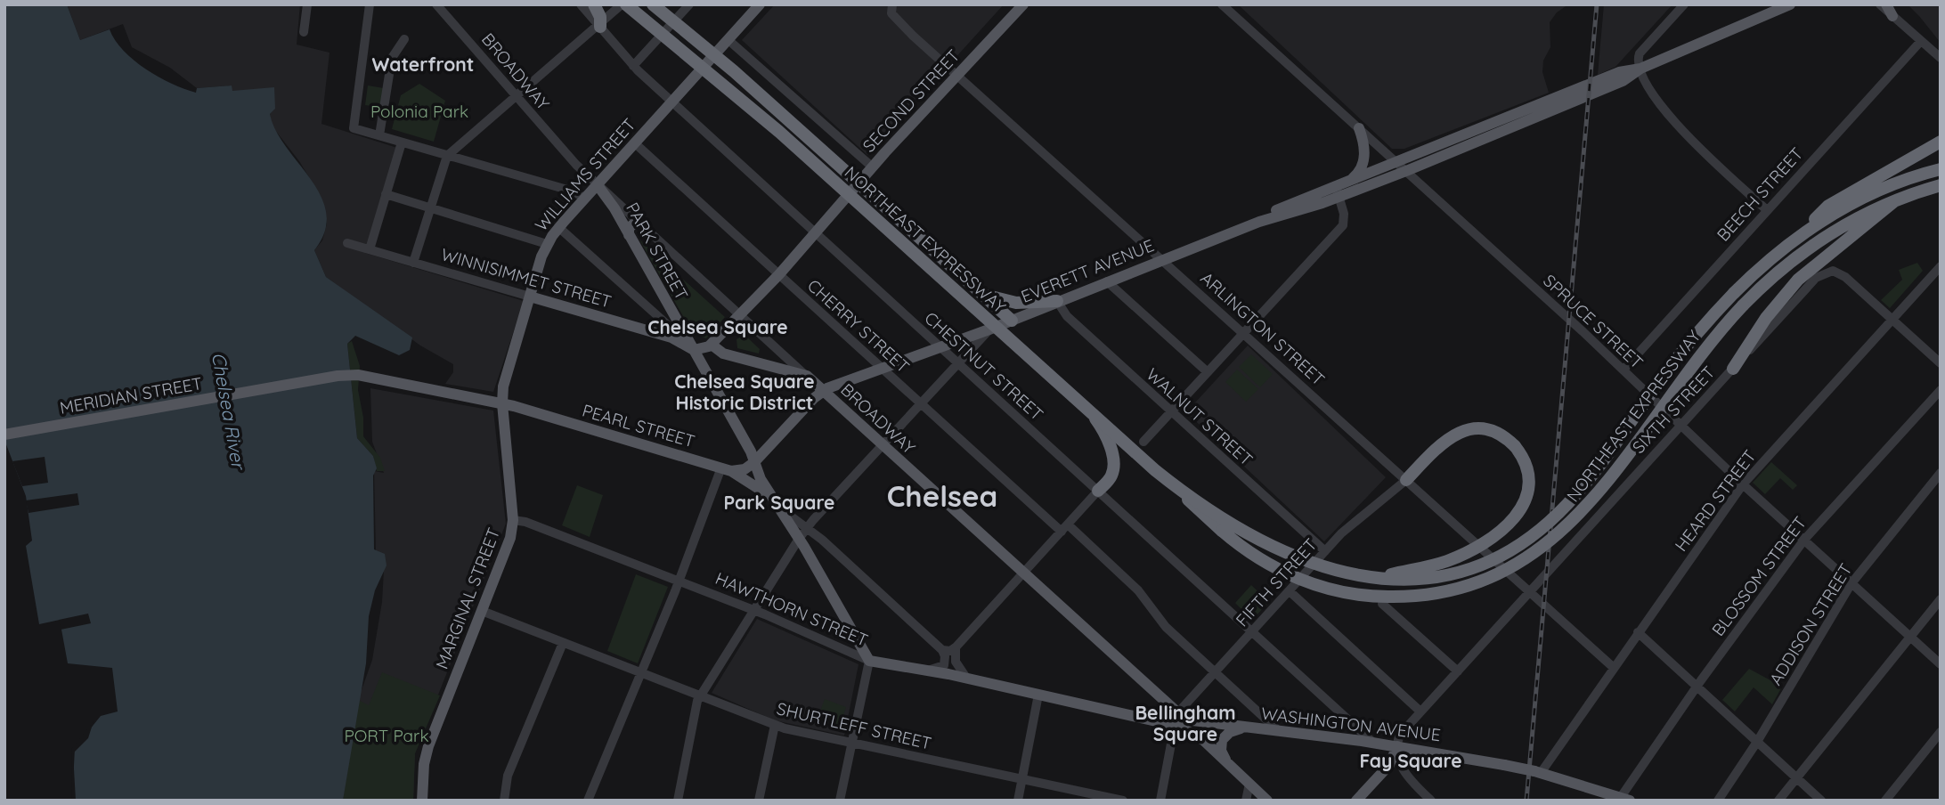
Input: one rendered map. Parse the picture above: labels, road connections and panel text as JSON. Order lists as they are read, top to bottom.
{
  "streets": {
    "highway": ["NORTHEAST EXPRESSWAY"],
    "main road": [
      "BROADWAY",
      "SECOND STREET",
      "WILLIAMS STREET",
      "PARK STREET",
      "EVERETT AVENUE",
      "WINNISIMMET STREET",
      "MERIDIAN STREET",
      "PEARL STREET",
      "MARGINAL STREET",
      "HAWTHORN STREET",
      "WASHINGTON AVENUE"
    ],
    "street": [
      "BEECH STREET",
      "SPRUCE STREET",
      "CHERRY STREET",
      "ARLINGTON STREET",
      "CHESTNUT STREET",
      "SIXTH STREET",
      "WALNUT STREET",
      "HEARD STREET",
      "BLOSSOM STREET",
      "FIFTH STREET",
      "ADDISON STREET",
      "SHURTLEFF STREET"
    ]
  },
  "crossings": [
    ["BROADWAY", "SECOND STREET"],
    ["BROADWAY", "WILLIAMS STREET"],
    ["BROADWAY", "PARK STREET"],
    ["BROADWAY", "EVERETT AVENUE"],
    ["BROADWAY", "FIFTH STREET"],
    ["BROADWAY", "HAWTHORN STREET"],
    ["BROADWAY", "WASHINGTON AVENUE"],
    ["SECOND STREET", "CHERRY STREET"],
    ["SECOND STREET", "ARLINGTON STREET"],
    ["SECOND STREET", "CHESTNUT STREET"],
    ["WILLIAMS STREET", "PARK STREET"],
    ["WILLIAMS STREET", "WINNISIMMET STREET"],
    ["WILLIAMS STREET", "CHERRY STREET"],
    ["WILLIAMS STREET", "CHESTNUT STREET"],
    ["WILLIAMS STREET", "PEARL STREET"],
    ["WILLIAMS STREET", "MARGINAL STREET"],
    ["BEECH STREET", "SPRUCE STREET"],
    ["PARK STREET", "WINNISIMMET STREET"],
    ["PARK STREET", "PEARL STREET"],
    ["PARK STREET", "HAWTHORN STREET"],
    ["EVERETT AVENUE", "SPRUCE STREET"],
    ["EVERETT AVENUE", "CHERRY STREET"],
    ["EVERETT AVENUE", "ARLINGTON STREET"],
    ["EVERETT AVENUE", "CHESTNUT STREET"],
    ["EVERETT AVENUE", "WALNUT STREET"],
    ["SPRUCE STREET", "SIXTH STREET"],
    ["SPRUCE STREET", "HEARD STREET"],
    ["SPRUCE STREET", "BLOSSOM STREET"],
    ["SPRUCE STREET", "ADDISON STREET"],
    ["CHERRY STREET", "FIFTH STREET"],
    ["ARLINGTON STREET", "SIXTH STREET"],
    ["ARLINGTON STREET", "HEARD STREET"],
    ["ARLINGTON STREET", "FIFTH STREET"],
    ["CHESTNUT STREET", "FIFTH STREET"],
    ["CHESTNUT STREET", "WASHINGTON AVENUE"],
    ["MERIDIAN STREET", "PEARL STREET"],
    ["SIXTH STREET", "HEARD STREET"],
    ["SIXTH STREET", "WASHINGTON AVENUE"],
    ["WALNUT STREET", "FIFTH STREET"],
    ["PEARL STREET", "MARGINAL STREET"],
    ["HEARD STREET", "WASHINGTON AVENUE"],
    ["BLOSSOM STREET", "WASHINGTON AVENUE"],
    ["FIFTH STREET", "HAWTHORN STREET"],
    ["FIFTH STREET", "WASHINGTON AVENUE"],
    ["MARGINAL STREET", "HAWTHORN STREET"],
    ["MARGINAL STREET", "SHURTLEFF STREET"],
    ["HAWTHORN STREET", "WASHINGTON AVENUE"]
  ],
  "districts": [
    "Waterfront",
    "Chelsea Square",
    "Chelsea Square Historic District",
    "Chelsea",
    "Park Square",
    "Bellingham Square",
    "Fay Square"
  ],
  "water": ["Chelsea River"],
  "parks": ["Polonia Park", "PORT Park"]
}
